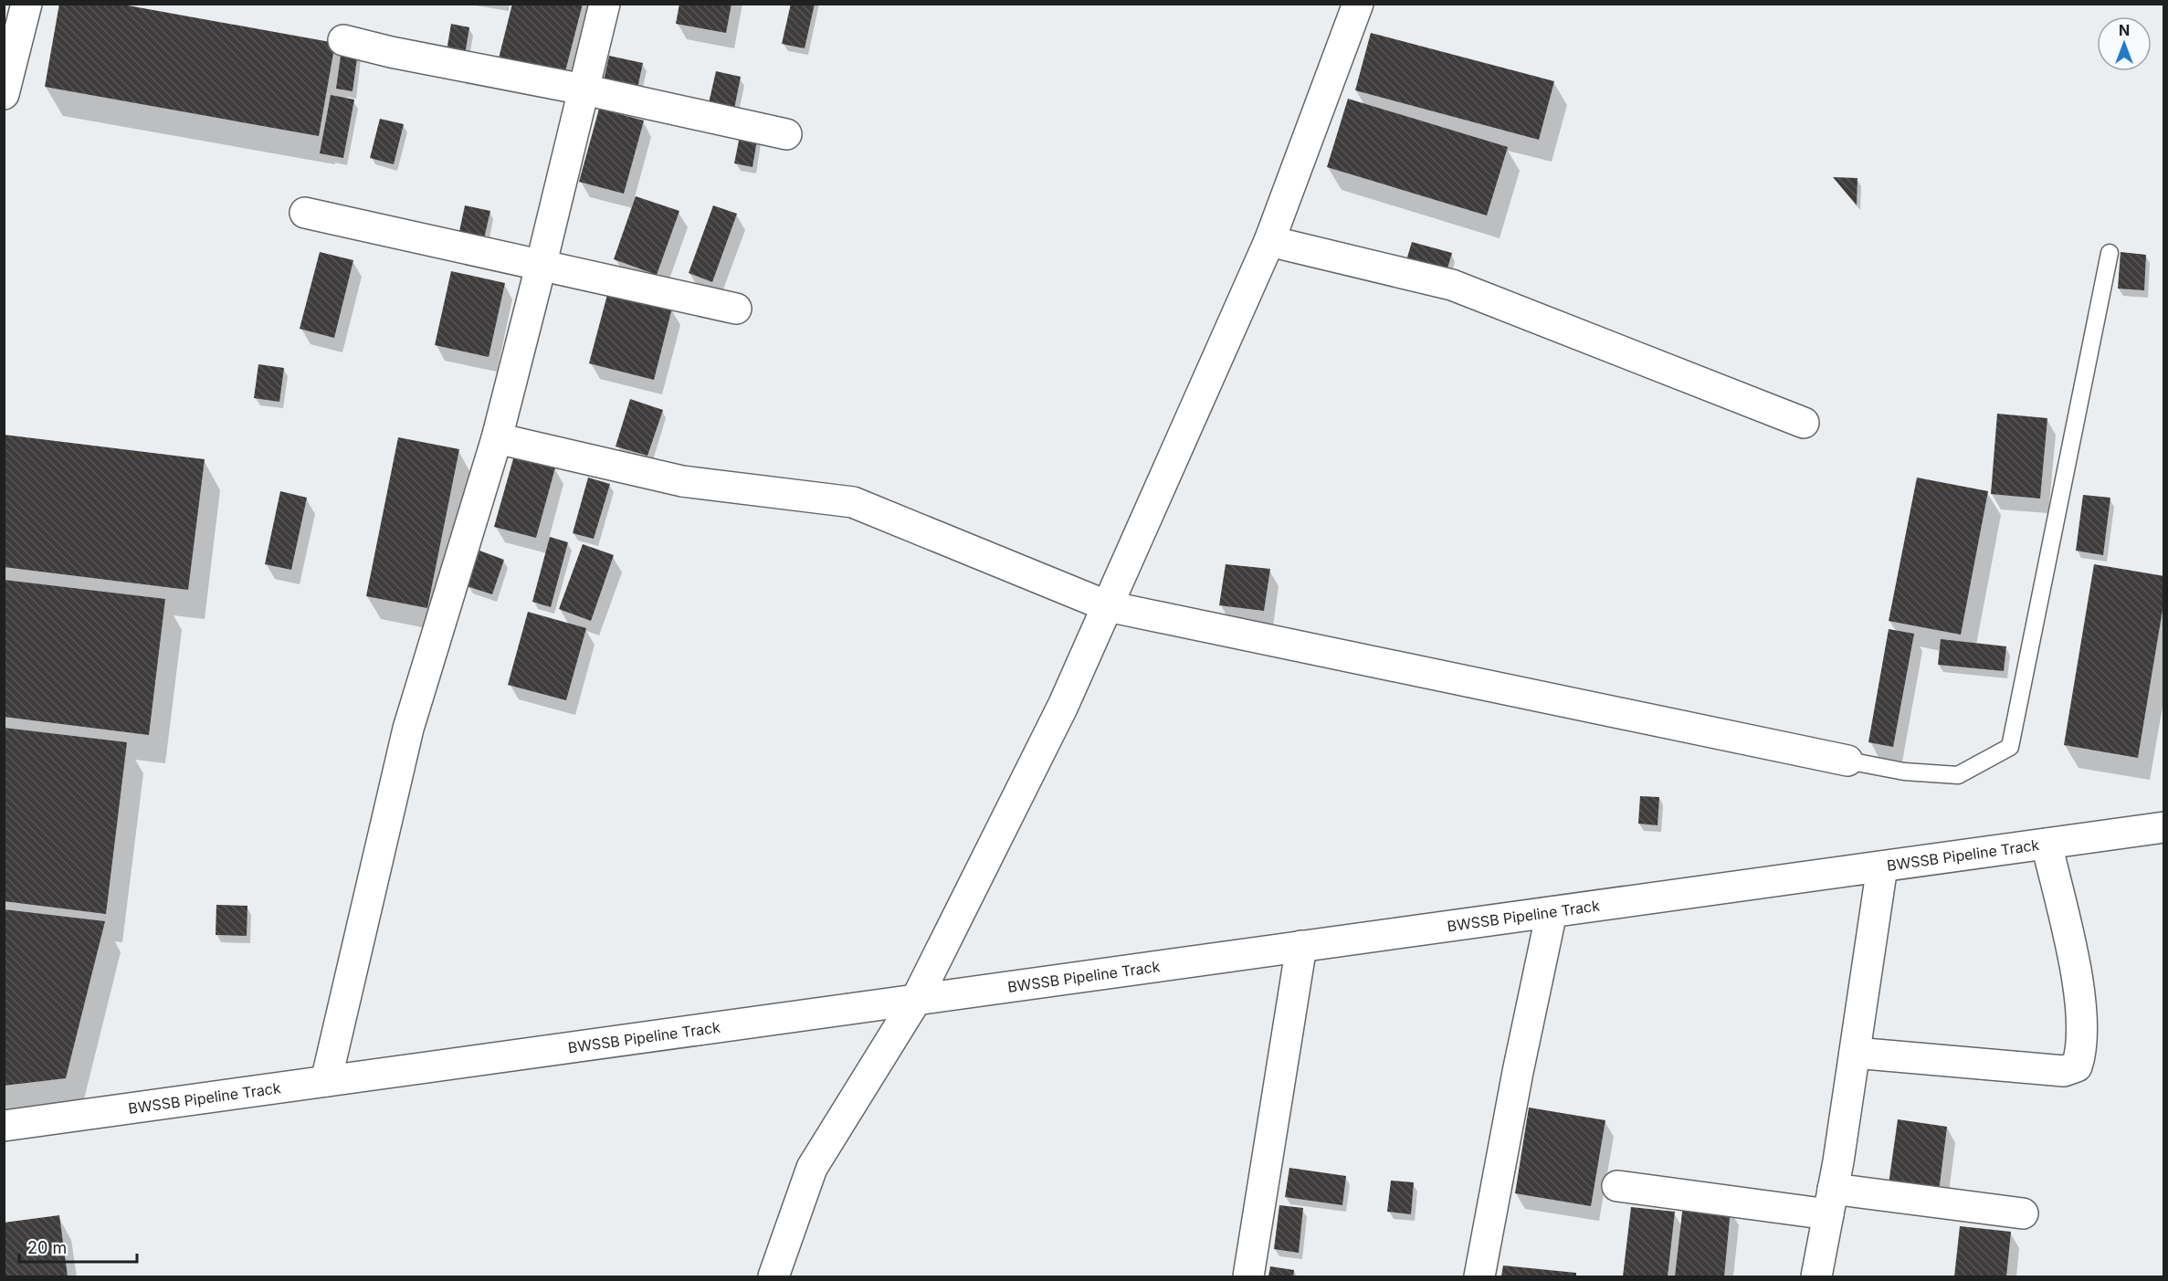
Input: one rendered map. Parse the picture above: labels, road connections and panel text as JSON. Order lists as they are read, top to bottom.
{
  "streets": {
    "street": ["BWSSB Pipeline Track"]
  },
  "scale_bar": "20 m",
  "north": "top"
}
